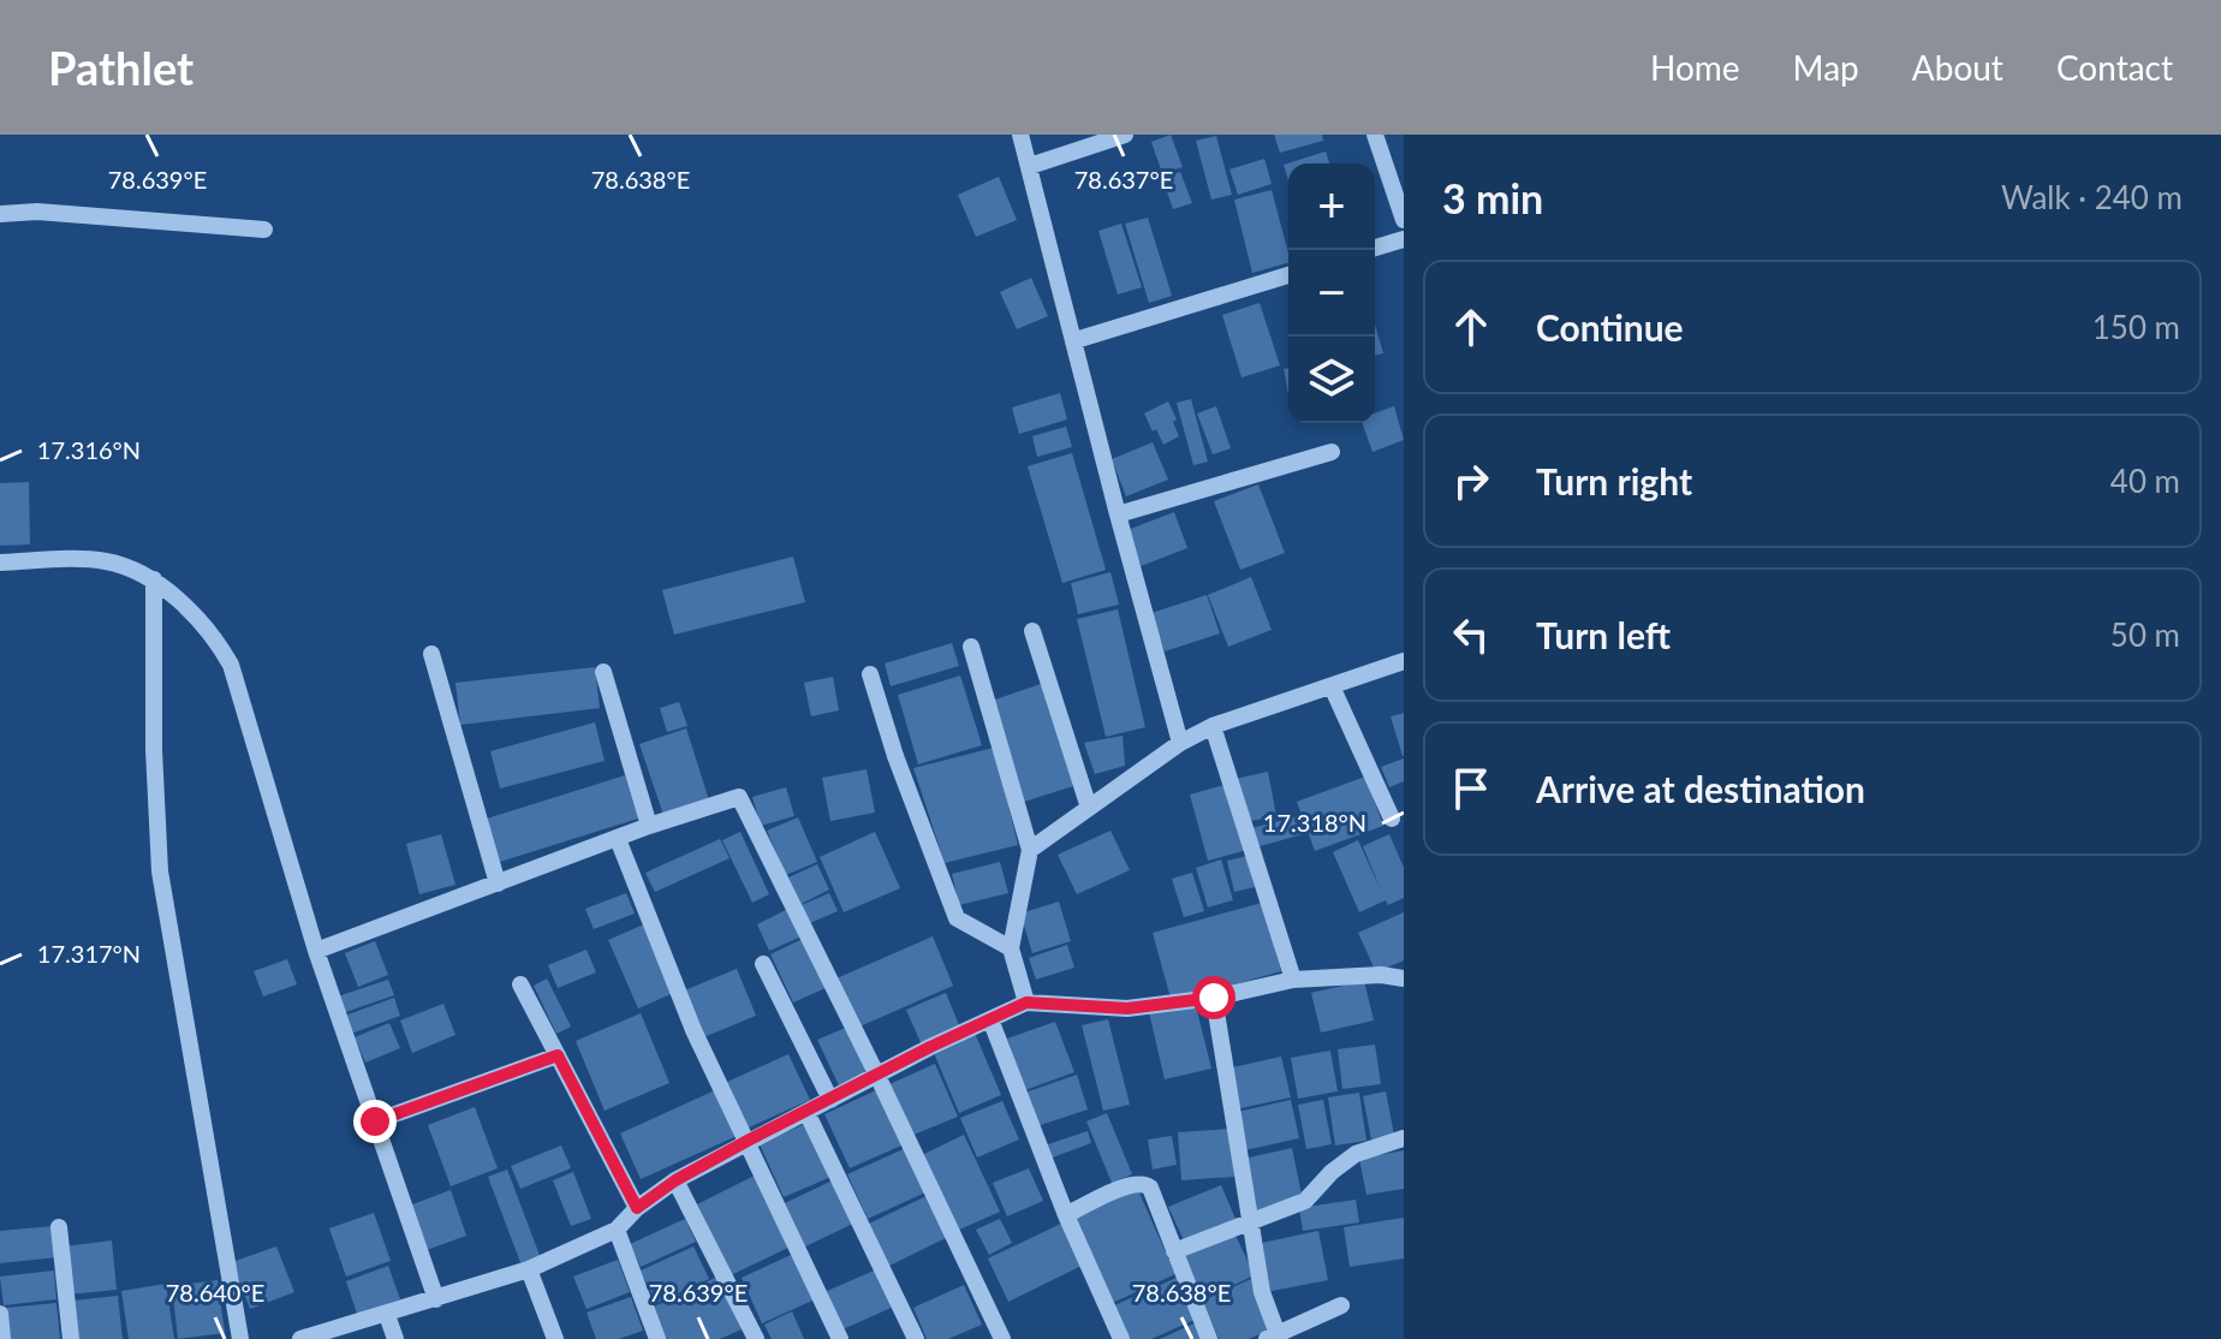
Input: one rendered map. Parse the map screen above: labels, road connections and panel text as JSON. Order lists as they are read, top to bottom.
{
  "page": {
    "header": "Pathlet",
    "nav": [
      "Home",
      "Map",
      "About",
      "Contact"
    ],
    "heading": ["3 min", "Walk · 240 m"],
    "map_buttons": ["+", "−"],
    "list": [
      ["Continue", "150 m"],
      ["Turn right", "40 m"],
      ["Turn left", "50 m"],
      "Arrive at destination"
    ]
  },
  "coordinates": [
    "78.639°E",
    "78.638°E",
    "78.637°E",
    "17.316°N",
    "17.318°N",
    "17.317°N",
    "78.640°E"
  ]
}
